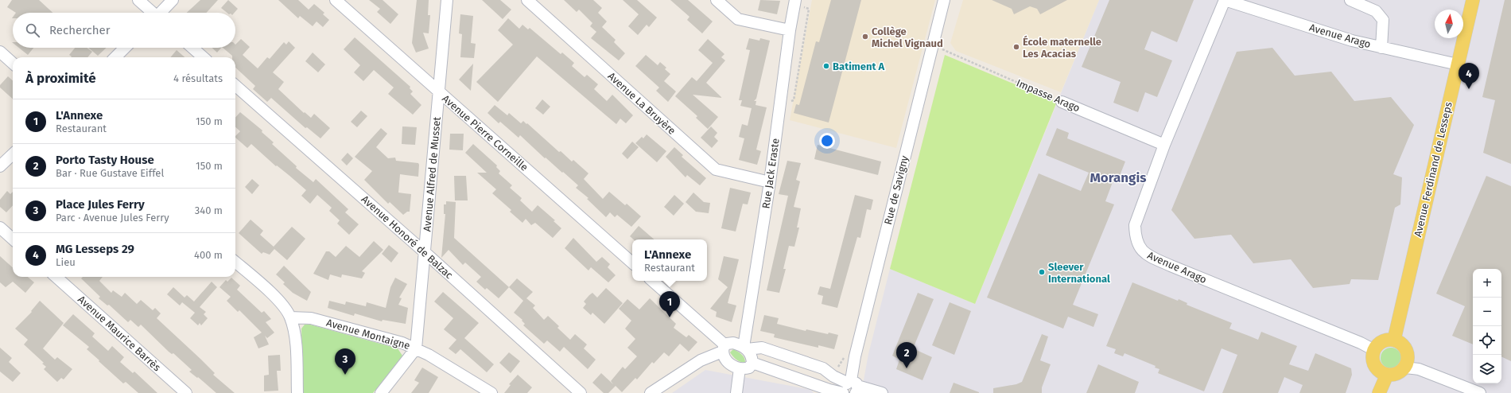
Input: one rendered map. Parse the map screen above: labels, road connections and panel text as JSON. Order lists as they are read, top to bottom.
{
  "streets": {
    "main road": ["Avenue Ferdinand de Lesseps"],
    "street": [
      "Avenue Arago",
      "Impasse Arago",
      "Avenue La Bruyère",
      "Avenue Pierre Corneille",
      "Rue Jack Eraste",
      "Avenue Alfred de Musset",
      "Rue de Savigny",
      "Avenue Honoré de Balzac",
      "Avenue Maurice Barrès",
      "Avenue Montaigne"
    ]
  },
  "crossings": [
    ["Avenue Arago", "Impasse Arago"],
    ["Avenue Arago", "Avenue Ferdinand de Lesseps"],
    ["Impasse Arago", "Rue de Savigny"],
    ["Avenue La Bruyère", "Rue Jack Eraste"],
    ["Avenue Pierre Corneille", "Avenue Alfred de Musset"],
    ["Avenue Alfred de Musset", "Avenue Honoré de Balzac"],
    ["Avenue Alfred de Musset", "Avenue Montaigne"]
  ],
  "districts": ["Morangis"],
  "places": [
    "Collège Michel Vignaud",
    "École maternelle Les Acacias",
    "Batiment A",
    "Sleever International"
  ],
  "north": "top",
  "page": {
    "search": "Rechercher",
    "heading": ["À proximité", "4 résultats"],
    "pins": [
      "4",
      "1",
      "2",
      "3"
    ],
    "list": [
      {
        "mark": "1",
        "name": "L'Annexe",
        "note": "Restaurant",
        "value": "150 m"
      },
      {
        "mark": "2",
        "name": "Porto Tasty House",
        "note": "Bar · Rue Gustave Eiffel",
        "value": "150 m"
      },
      {
        "mark": "3",
        "name": "Place Jules Ferry",
        "note": "Parc · Avenue Jules Ferry",
        "value": "340 m"
      },
      {
        "mark": "4",
        "name": "MG Lesseps 29",
        "note": "Lieu",
        "value": "400 m"
      }
    ],
    "popup": ["L'Annexe", "Restaurant"],
    "map_buttons": ["+", "−"]
  }
}
